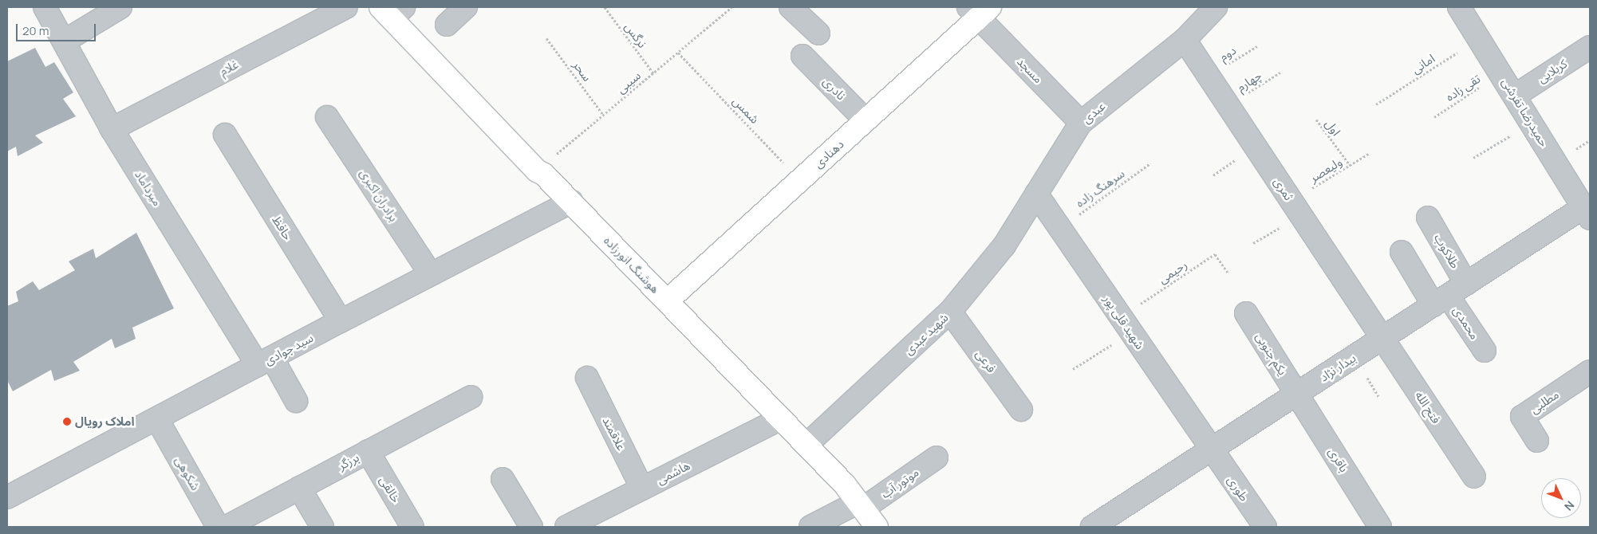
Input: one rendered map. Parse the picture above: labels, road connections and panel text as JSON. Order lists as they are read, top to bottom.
{
  "streets": {
    "main road": ["دهنادی", "هوشنگ انورزاده"],
    "street": [
      "غلام",
      "مسجد",
      "کربلایی",
      "نادری",
      "عبدی",
      "حمیدرضا تفرشی",
      "میرداماد",
      "ثمری",
      "برادران اکبری",
      "حافظ",
      "طلاکوب",
      "شهید قلی پور",
      "محمدی",
      "شهید عبدی",
      "سید جوادی",
      "یکم جنوبی",
      "فرعی",
      "بیدار نژاد",
      "مطلبی",
      "فتح الله",
      "علاقمند",
      "باقری",
      "برزگر",
      "هاشمی",
      "شکوهی",
      "موتور آب",
      "طوری",
      "خالقی"
    ],
    "path": [
      "نرگس",
      "دوم",
      "امانی",
      "سحر",
      "چهارم",
      "سیبی",
      "تقی زاده",
      "شمس",
      "اول",
      "ولیعصر",
      "سرهنگ زاده",
      "رحیمی"
    ]
  },
  "crossings": [
    ["نرگس", "سیبی"],
    ["دوم", "ثمری"],
    ["امانی", "حمیدرضا تفرشی"],
    ["غلام", "میرداماد"],
    ["مسجد", "عبدی"],
    ["مسجد", "دهنادی"],
    ["سحر", "سیبی"],
    ["کربلایی", "حمیدرضا تفرشی"],
    ["چهارم", "ثمری"],
    ["سیبی", "شمس"],
    ["سیبی", "هوشنگ انورزاده"],
    ["تقی زاده", "حمیدرضا تفرشی"],
    ["نادری", "دهنادی"],
    ["شمس", "دهنادی"],
    ["عبدی", "ثمری"],
    ["عبدی", "شهید قلی پور"],
    ["عبدی", "شهید عبدی"],
    ["حمیدرضا تفرشی", "بیدار نژاد"],
    ["اول", "ولیعصر"],
    ["دهنادی", "هوشنگ انورزاده"],
    ["ولیعصر", "ثمری"],
    ["میرداماد", "سید جوادی"],
    ["سرهنگ زاده", "شهید قلی پور"],
    ["ثمری", "بیدار نژاد"],
    ["ثمری", "فتح الله"],
    ["برادران اکبری", "سید جوادی"],
    ["حافظ", "سید جوادی"],
    ["طلاکوب", "بیدار نژاد"],
    ["هوشنگ انورزاده", "شهید عبدی"],
    ["هوشنگ انورزاده", "سید جوادی"],
    ["هوشنگ انورزاده", "هاشمی"],
    ["هوشنگ انورزاده", "موتور آب"],
    ["رحیمی", "شهید قلی پور"],
    ["شهید قلی پور", "شهید عبدی"],
    ["شهید قلی پور", "بیدار نژاد"],
    ["شهید قلی پور", "طوری"],
    ["محمدی", "بیدار نژاد"],
    ["شهید عبدی", "فرعی"],
    ["سید جوادی", "شکوهی"],
    ["یکم جنوبی", "بیدار نژاد"],
    ["یکم جنوبی", "باقری"],
    ["بیدار نژاد", "فتح الله"],
    ["بیدار نژاد", "باقری"],
    ["بیدار نژاد", "طوری"],
    ["علاقمند", "هاشمی"],
    ["برزگر", "خالقی"]
  ],
  "places": ["املاک رویال"],
  "scale_bar": "20 m",
  "north": "bottom right"
}
